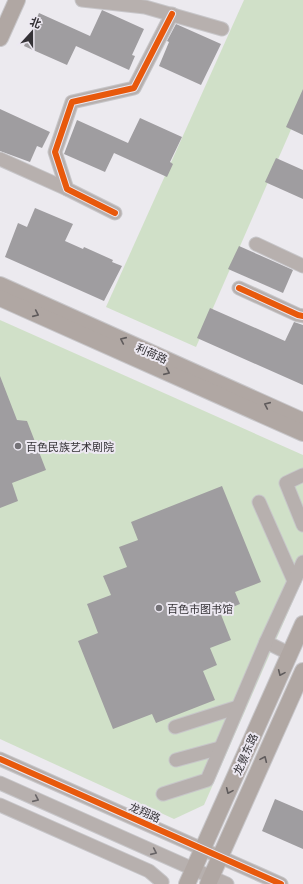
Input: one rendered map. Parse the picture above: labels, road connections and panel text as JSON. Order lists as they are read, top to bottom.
{
  "streets": {
    "main road": ["利荷路", "龙景东路"],
    "street": ["龙翔路"]
  },
  "crossings": [
    ["龙景东路", "龙翔路"]
  ],
  "places": ["百色民族艺术剧院", "百色市图书馆"],
  "north": "top"
}
